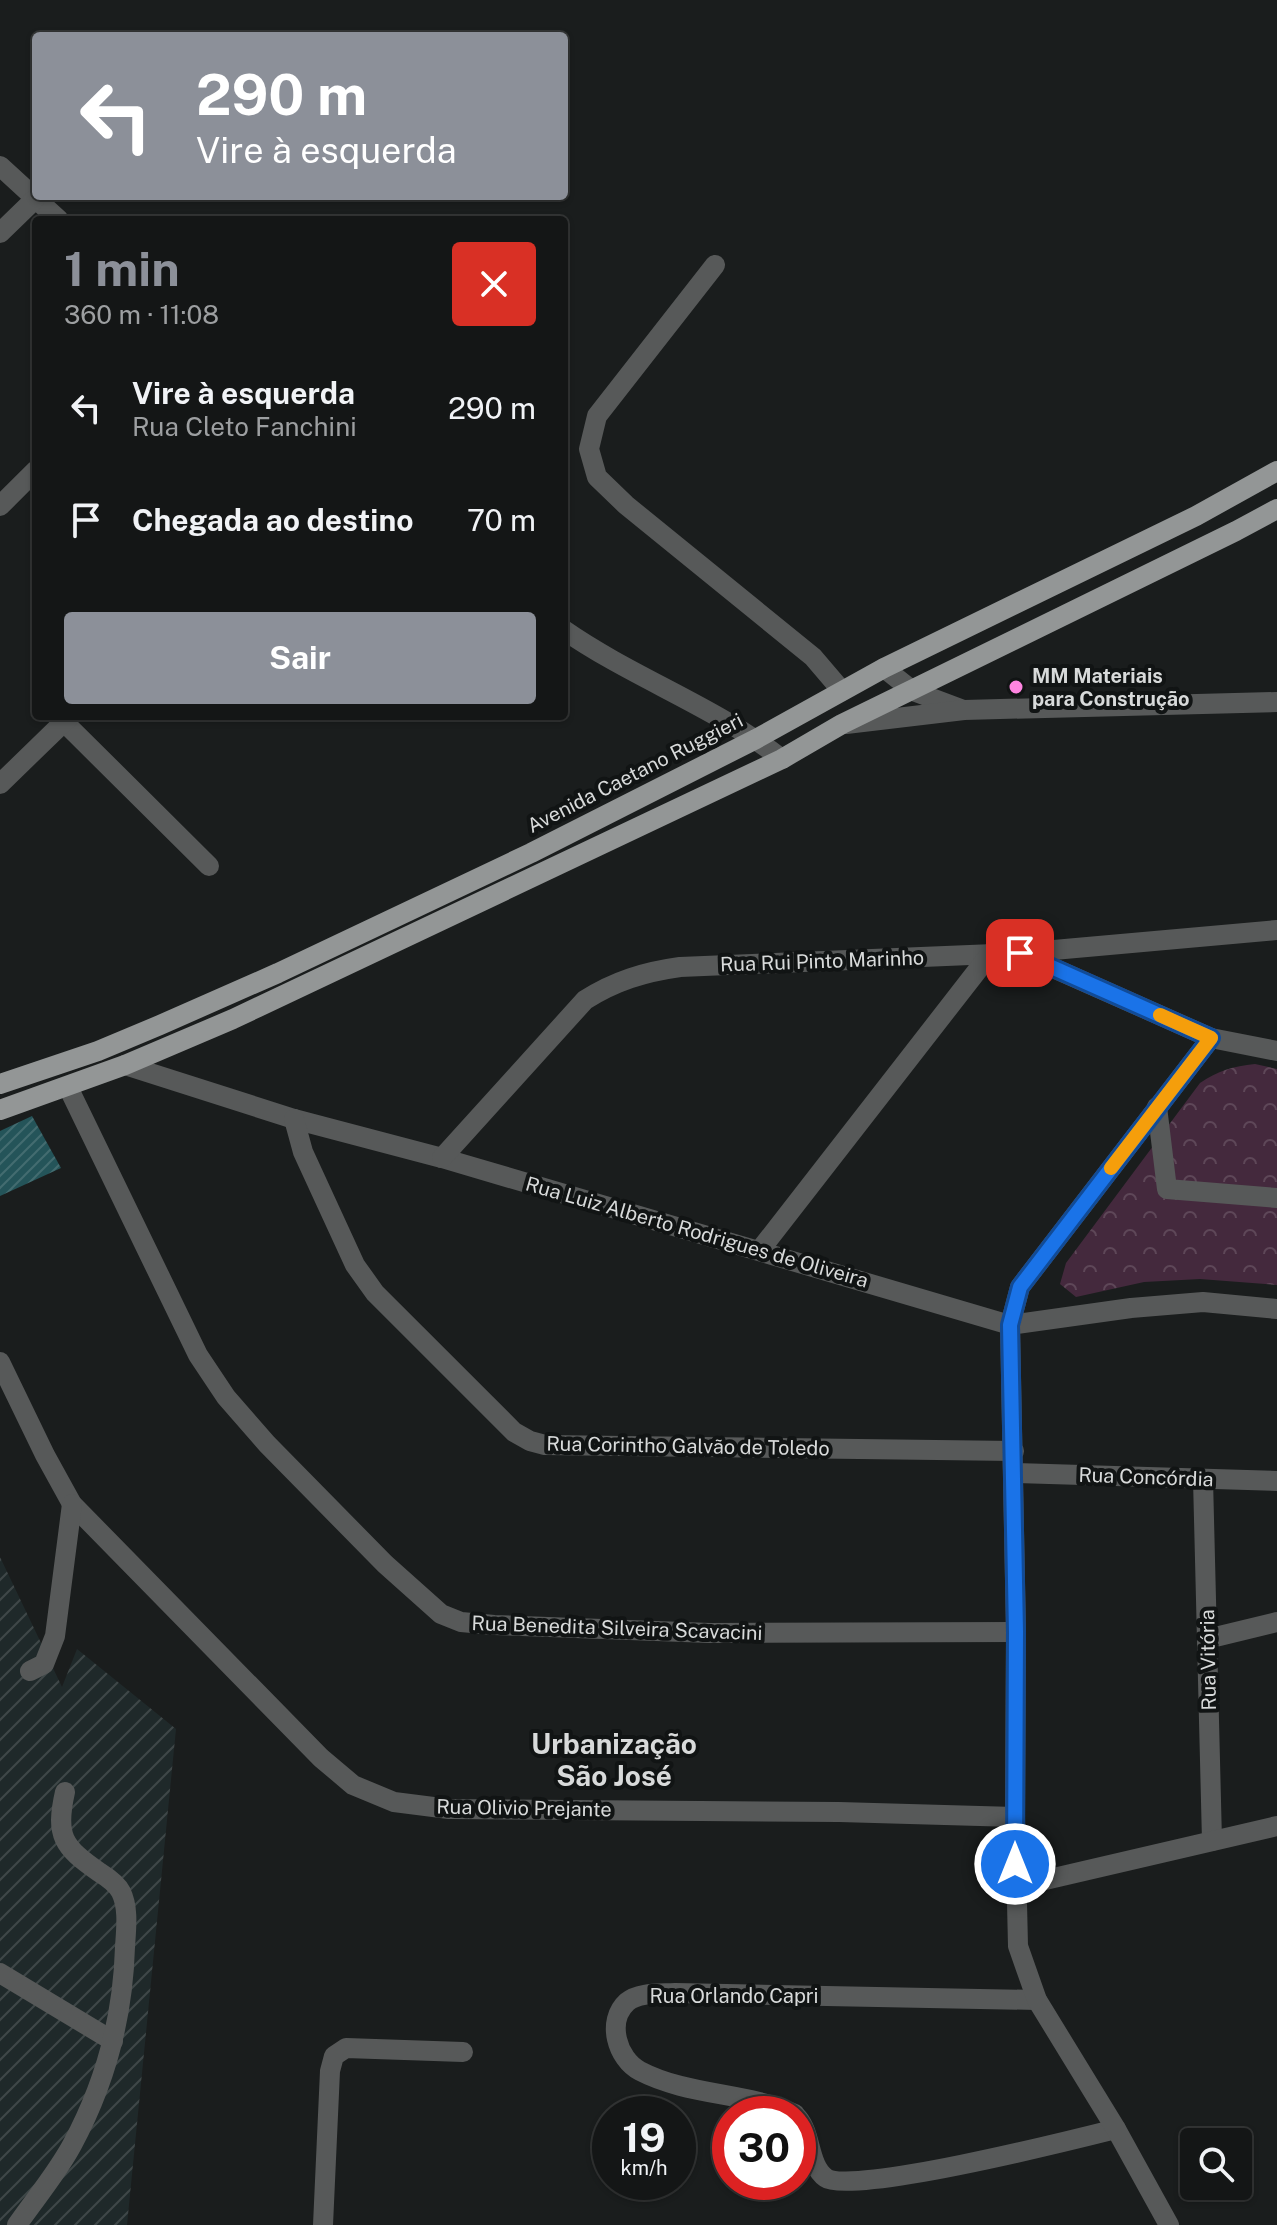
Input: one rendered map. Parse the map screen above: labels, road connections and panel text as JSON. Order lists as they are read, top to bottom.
{
  "streets": {
    "main road": ["Avenida Caetano Ruggieri"],
    "street": [
      "Rua Rui Pinto Marinho",
      "Rua Luiz Alberto Rodrigues de Oliveira",
      "Rua Corintho Galvão de Toledo",
      "Rua Concórdia",
      "Rua Benedita Silveira Scavacini",
      "Rua Vitória",
      "Rua Olivio Prejante",
      "Rua Orlando Capri"
    ]
  },
  "crossings": [
    ["Rua Rui Pinto Marinho", "Rua Luiz Alberto Rodrigues de Oliveira"],
    ["Rua Luiz Alberto Rodrigues de Oliveira", "Rua Corintho Galvão de Toledo"],
    ["Rua Concórdia", "Rua Vitória"]
  ],
  "districts": ["Urbanização São José"],
  "places": ["MM Materiais para Construção"],
  "page": {
    "turn": ["290 m", "Vire à esquerda"],
    "heading": ["1 min", "360 m · 11:08"],
    "list": [
      {
        "name": "Vire à esquerda",
        "note": "Rua Cleto Fanchini",
        "value": "290 m"
      },
      {
        "name": "Chegada ao destino",
        "value": "70 m"
      }
    ],
    "buttons": "Sair",
    "speed": "19 km/h",
    "limit": "30"
  }
}
